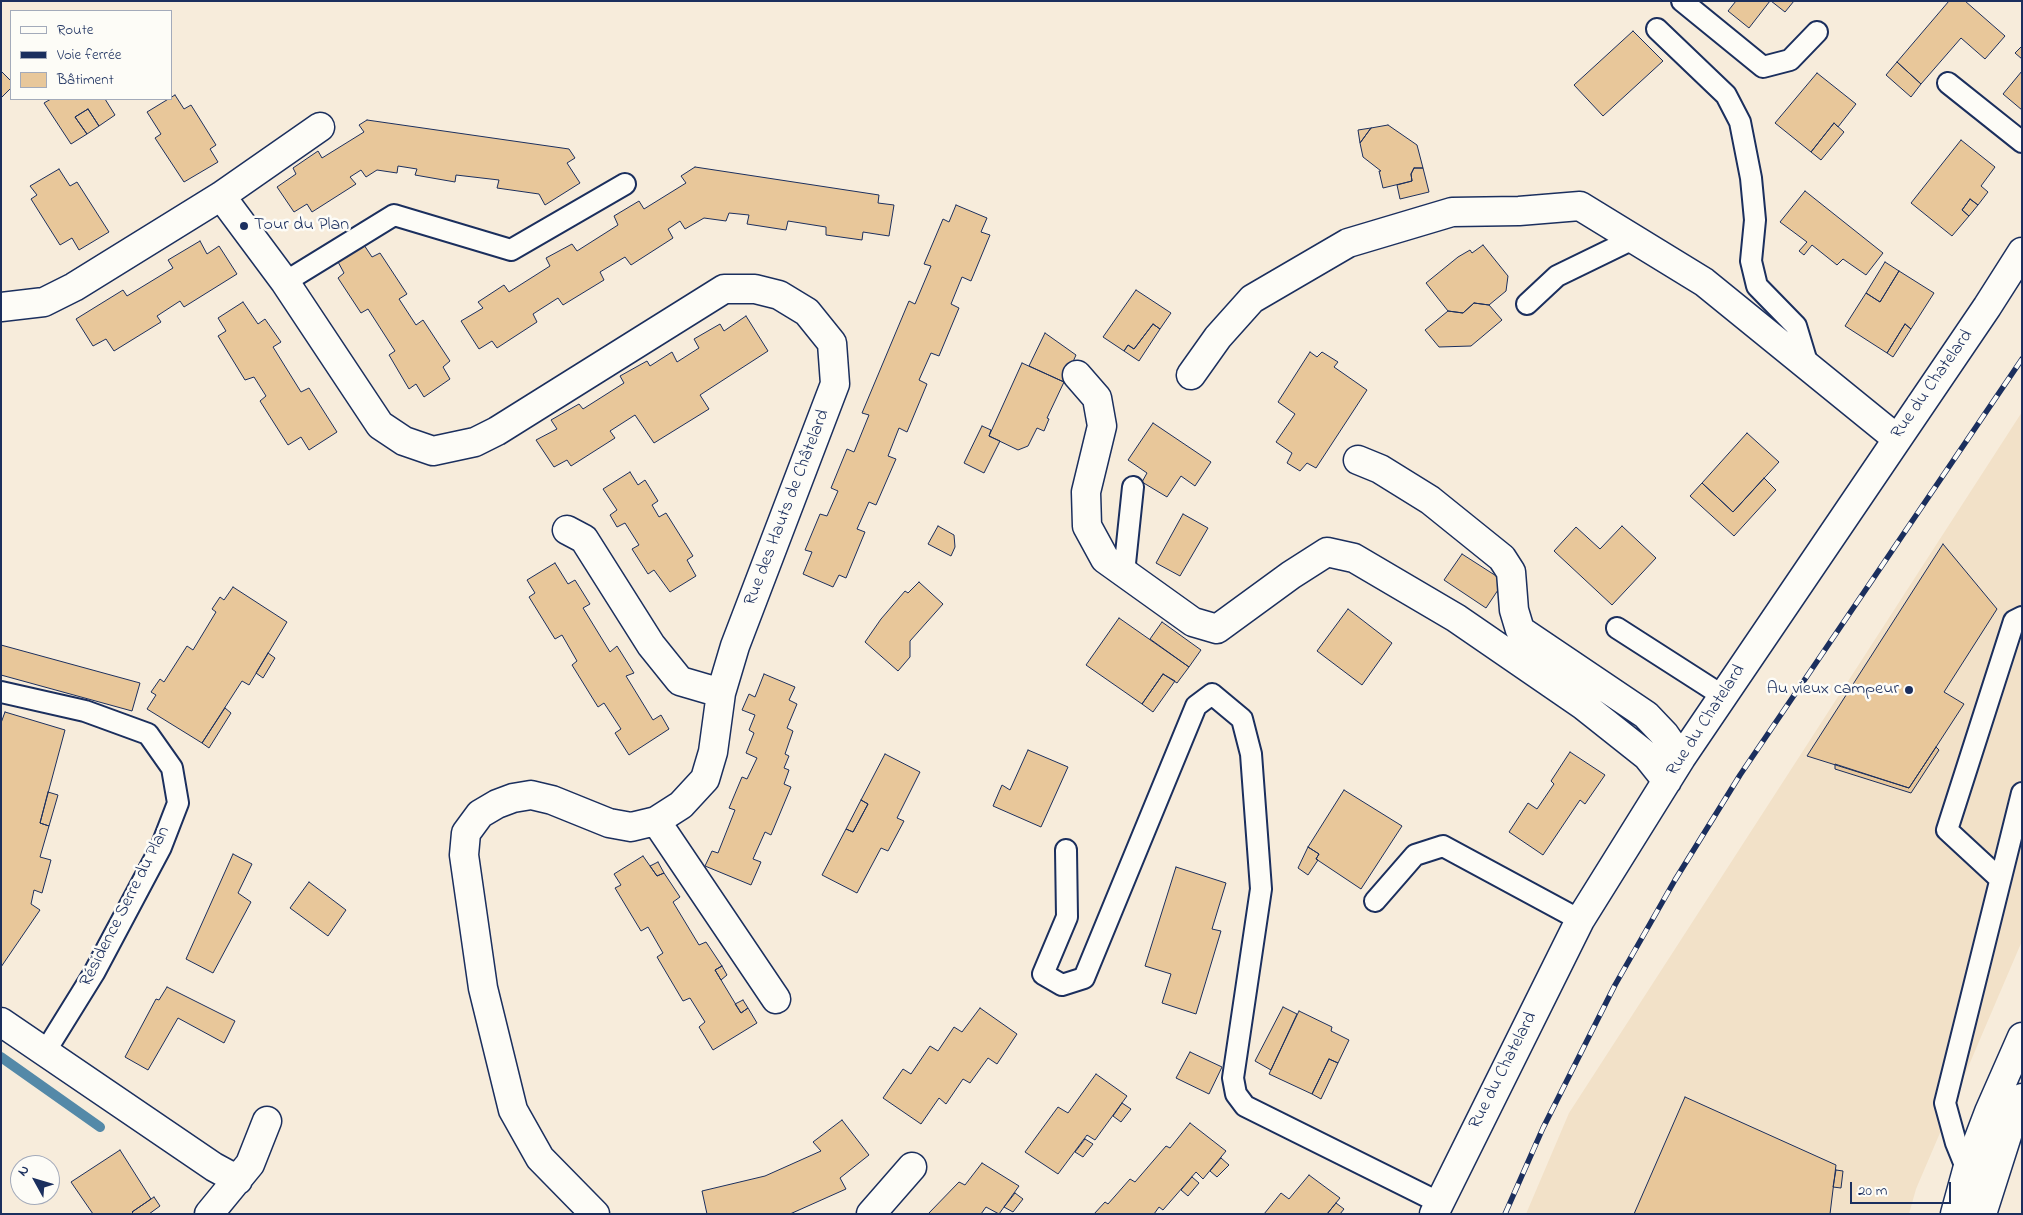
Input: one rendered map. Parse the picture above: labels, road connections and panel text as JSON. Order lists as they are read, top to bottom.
{
  "streets": {
    "street": ["Rue du Chatelard", "Rue des Hauts de Châtelard"],
    "lane": ["Résidence Serre du Plan"]
  },
  "places": ["Tour du Plan", "Au vieux campeur"],
  "legend": ["Route", "Voie ferrée", "Bâtiment"],
  "scale_bar": "20 m",
  "north": "top left"
}
